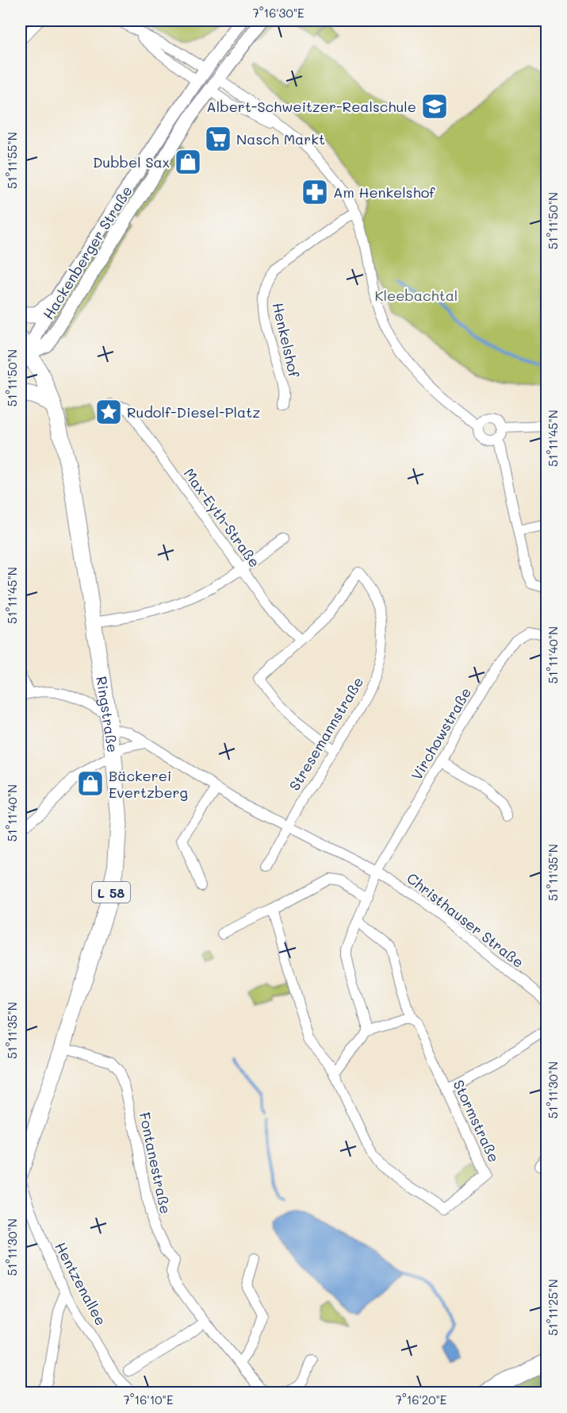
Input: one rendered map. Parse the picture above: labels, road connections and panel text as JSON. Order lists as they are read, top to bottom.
{
  "streets": {
    "main road": ["Ringstraße", "L 58"],
    "street": [
      "Hackenberger Straße",
      "Henkelshof",
      "Max-Eyth-Straße",
      "Stresemannstraße",
      "Virchowstraße",
      "Christhauser Straße",
      "Stormstraße",
      "Fontanestraße",
      "Hentzenallee"
    ]
  },
  "crossings": [
    ["Hackenberger Straße", "Ringstraße"],
    ["Max-Eyth-Straße", "Stresemannstraße"],
    ["Ringstraße", "Christhauser Straße"],
    ["Ringstraße", "Fontanestraße"],
    ["Stresemannstraße", "Christhauser Straße"],
    ["Virchowstraße", "Christhauser Straße"]
  ],
  "parks": ["Kleebachtal"],
  "places": {
    "school or university": ["Albert-Schweitzer-Realschule"],
    "supermarket": ["Nasch Markt"],
    "shop": ["Dubbel Sax", "Bäckerei Evertzberg"],
    "pharmacy": ["Am Henkelshof"],
    "place": ["Rudolf-Diesel-Platz"]
  },
  "coordinates": [
    "7°16'30\"E",
    "51°11'55\"N",
    "51°11'50\"N",
    "51°11'45\"N",
    "51°11'40\"N",
    "51°11'35\"N",
    "51°11'30\"N",
    "51°11'25\"N",
    "7°16'10\"E",
    "7°16'20\"E"
  ]
}
